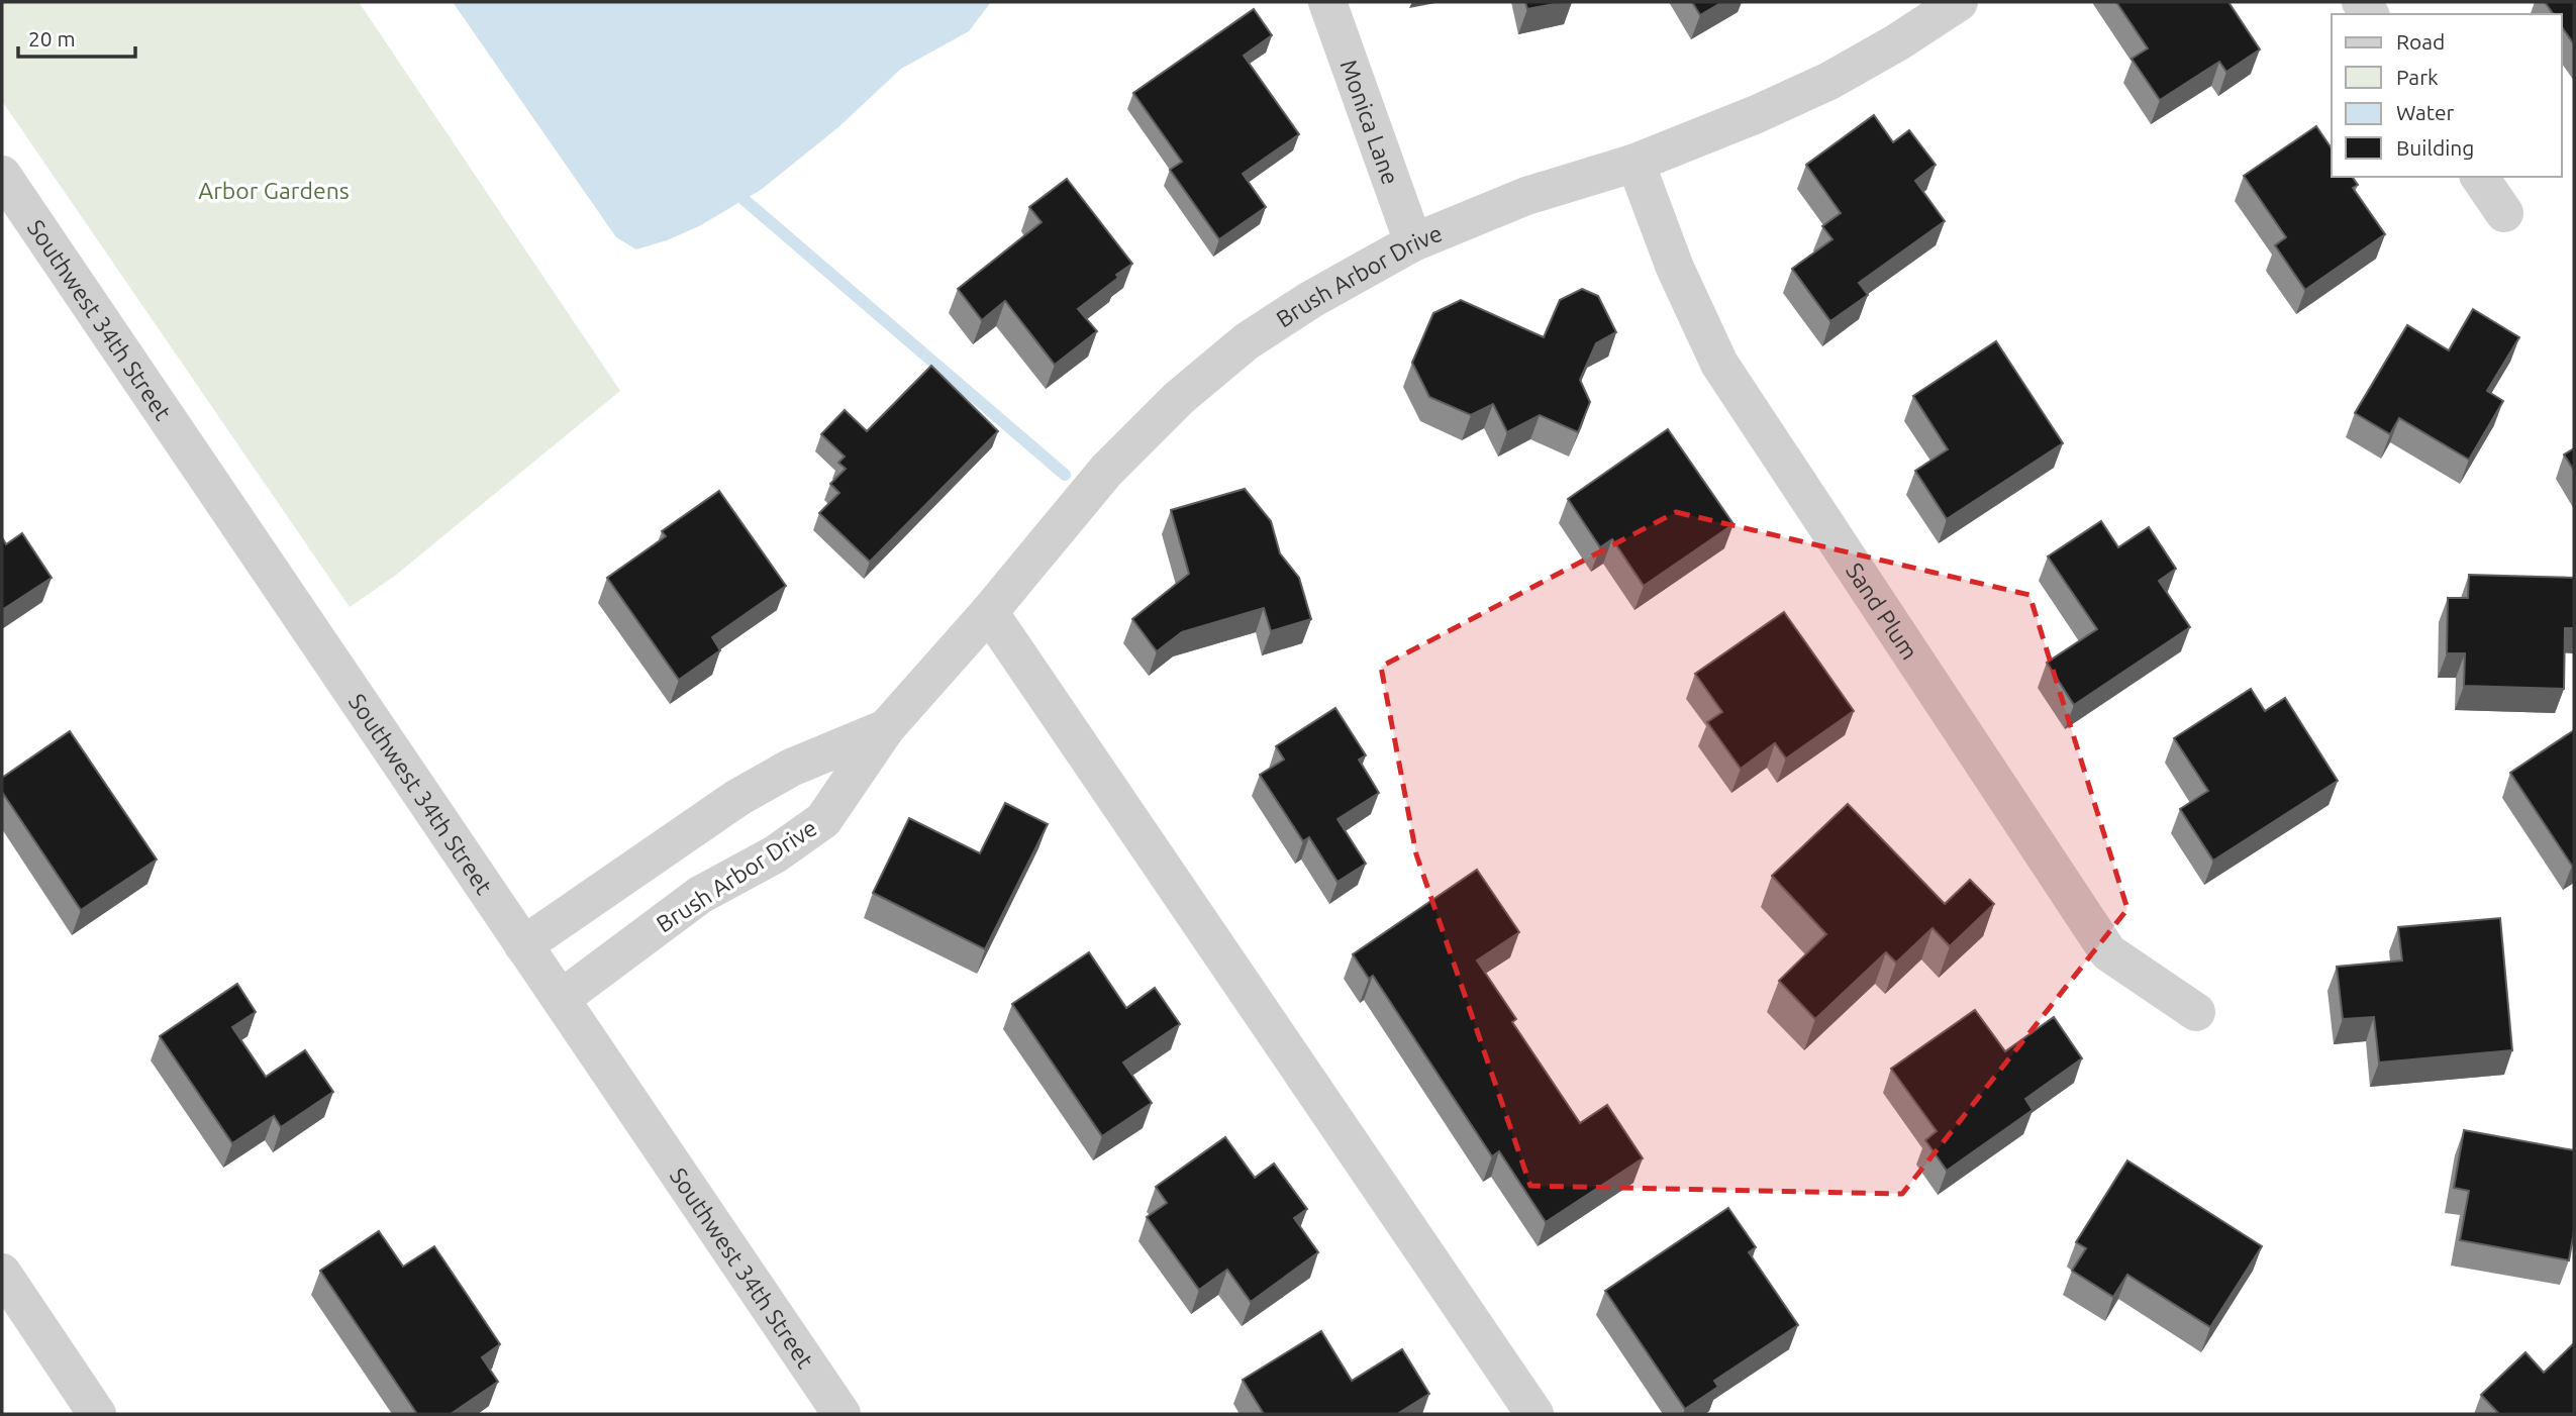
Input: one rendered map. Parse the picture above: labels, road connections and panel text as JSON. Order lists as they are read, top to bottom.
{
  "streets": {
    "street": [
      "Monica Lane",
      "Brush Arbor Drive",
      "Southwest 34th Street",
      "Sand Plum"
    ]
  },
  "crossings": [
    ["Monica Lane", "Brush Arbor Drive"],
    ["Brush Arbor Drive", "Southwest 34th Street"],
    ["Brush Arbor Drive", "Sand Plum"]
  ],
  "parks": ["Arbor Gardens"],
  "legend": [
    "Road",
    "Park",
    "Water",
    "Building"
  ],
  "scale_bar": "20 m"
}
